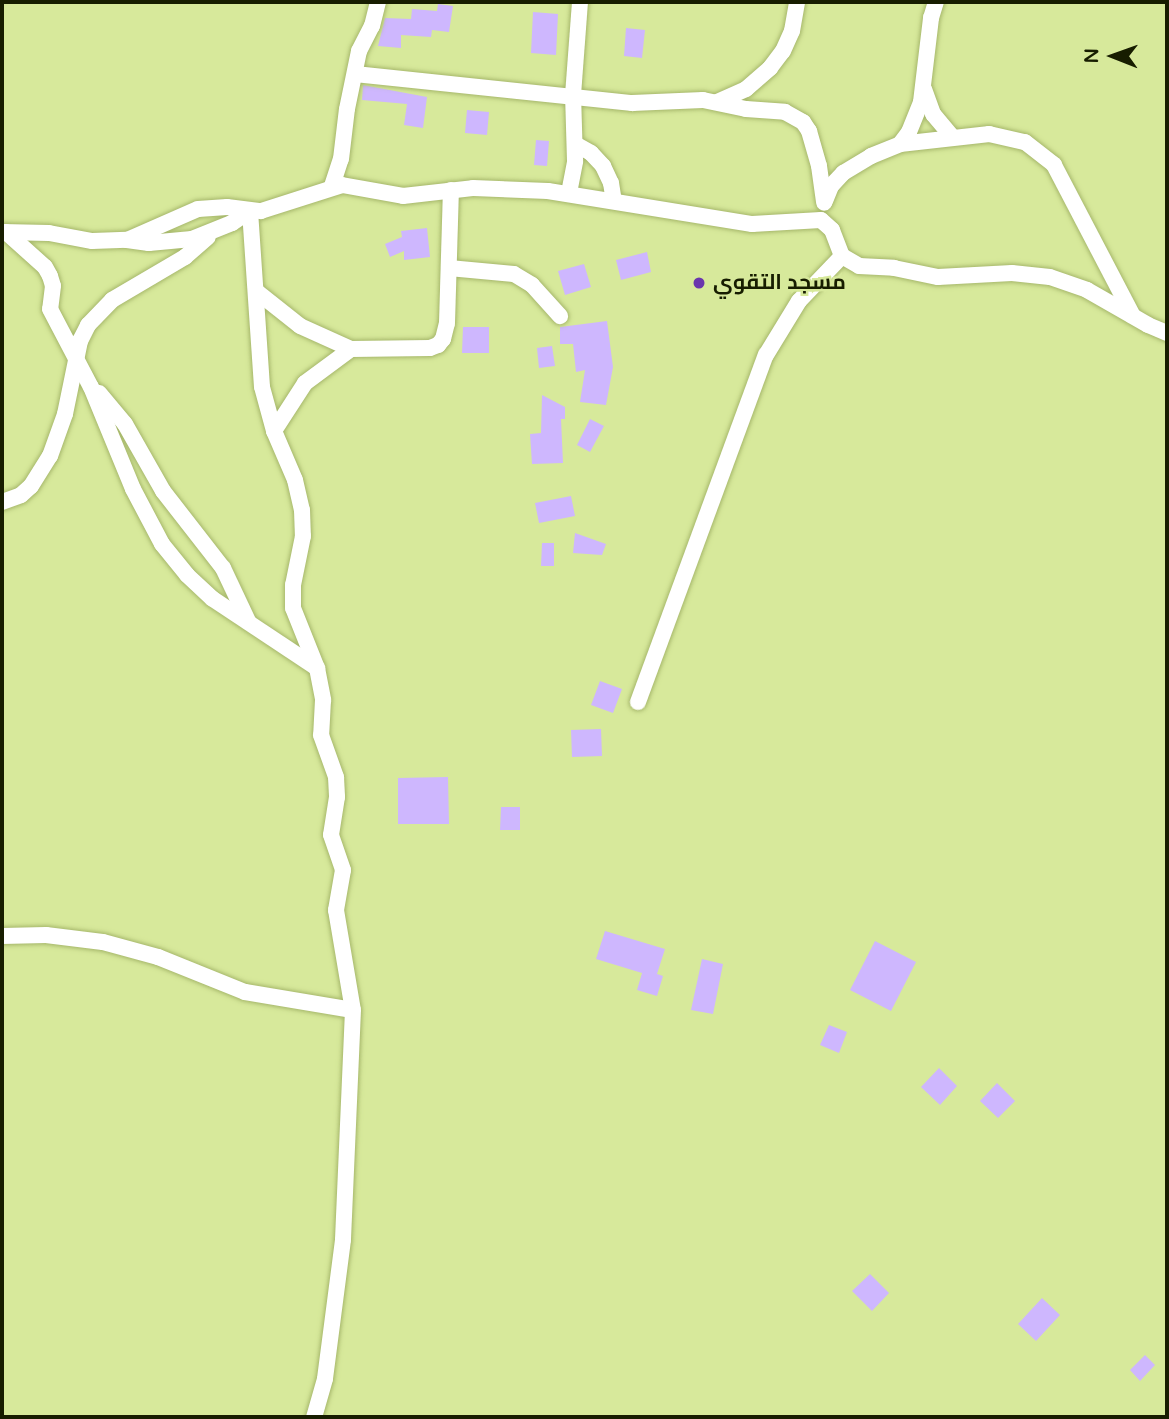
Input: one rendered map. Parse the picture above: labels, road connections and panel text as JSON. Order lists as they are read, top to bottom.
{
  "places": ["مسجد التقوي"],
  "north": "left"
}
